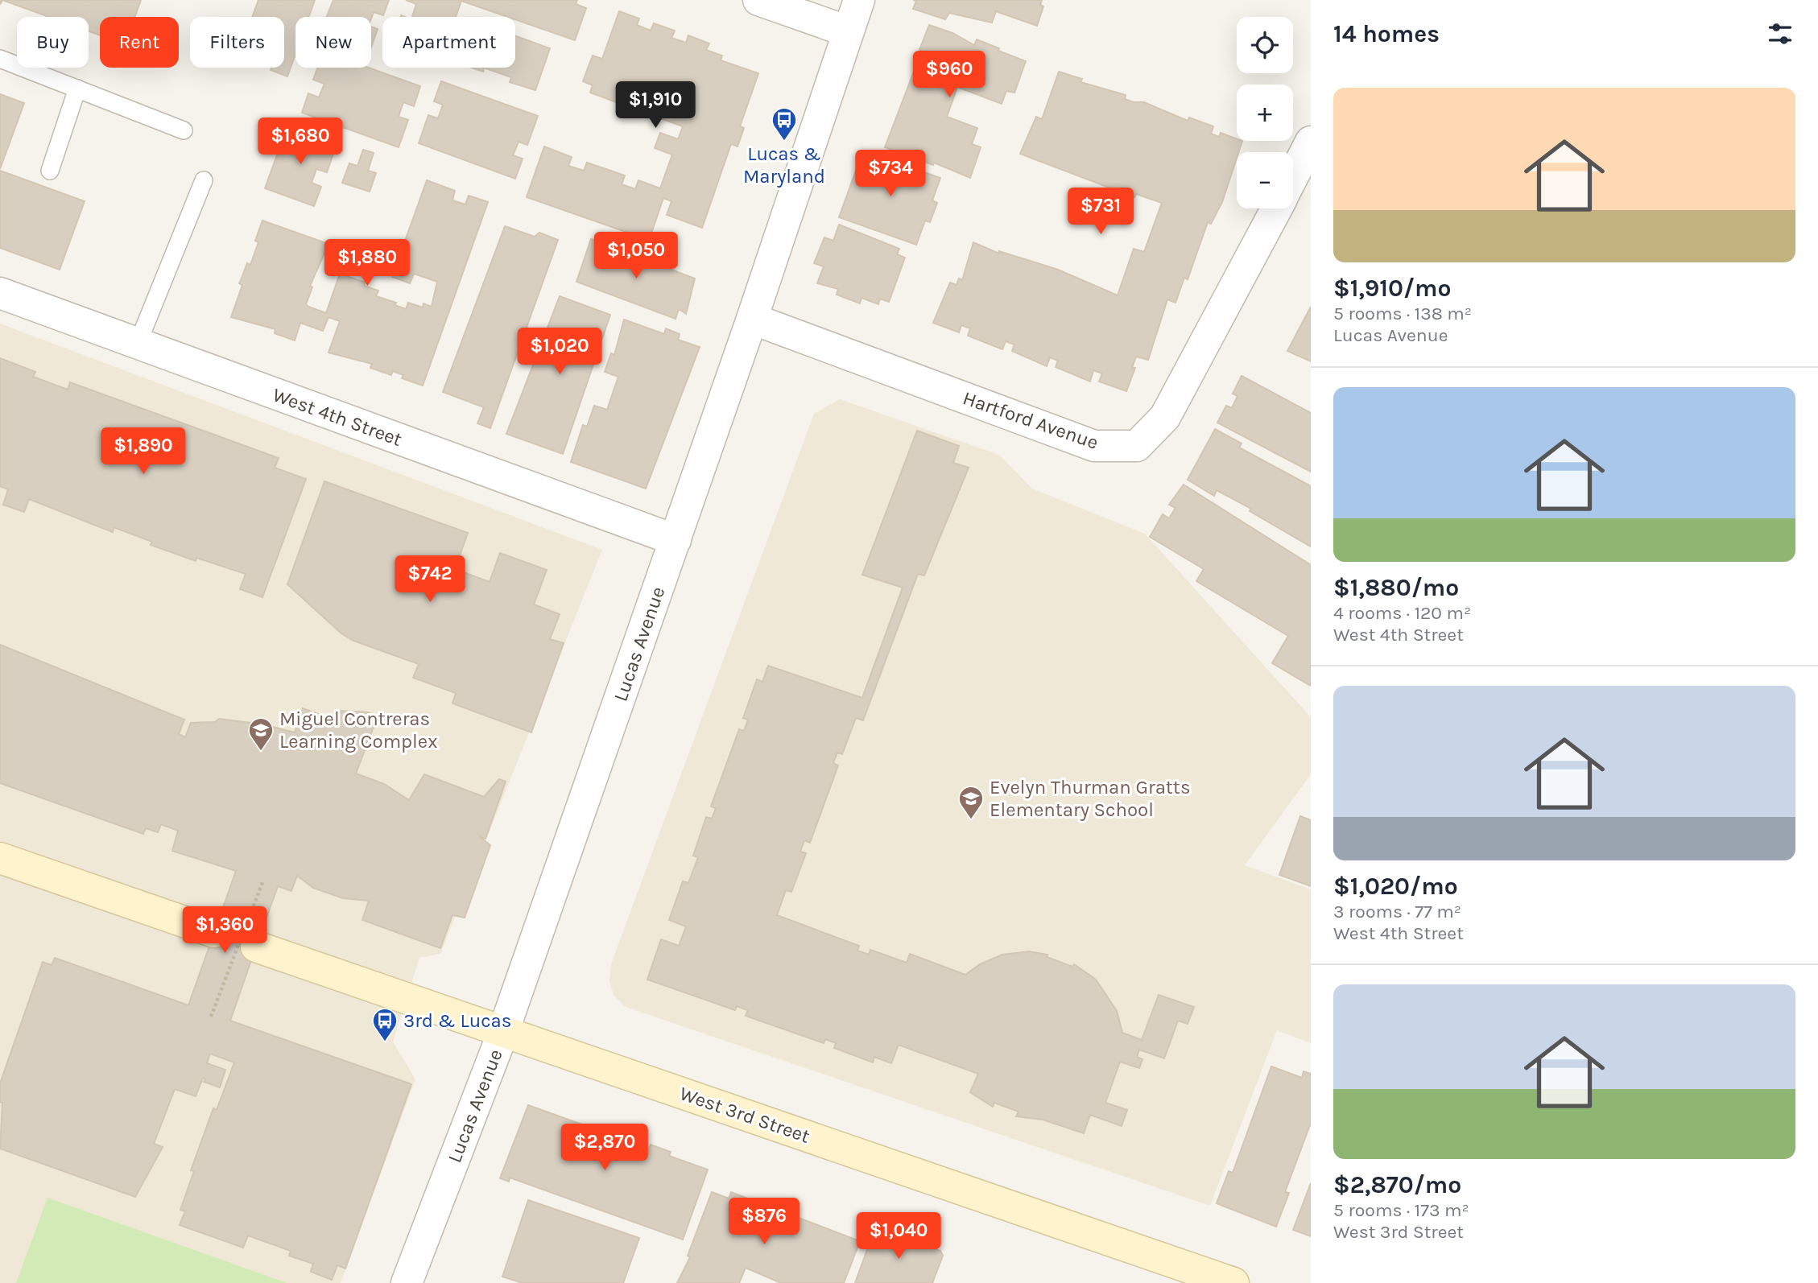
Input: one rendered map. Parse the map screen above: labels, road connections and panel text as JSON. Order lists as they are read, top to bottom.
{
  "streets": {
    "main road": ["West 3rd Street"],
    "street": ["West 4th Street", "Hartford Avenue", "Lucas Avenue"]
  },
  "crossings": [
    ["West 4th Street", "Lucas Avenue"],
    ["Hartford Avenue", "Lucas Avenue"],
    ["Lucas Avenue", "West 3rd Street"]
  ],
  "places": {
    "bus stop": ["Lucas & Maryland", "3rd & Lucas"],
    "school or university": ["Miguel Contreras Learning Complex", "Evelyn Thurman Gratts Elementary School"]
  },
  "page": {
    "heading": "14 homes",
    "map_buttons": ["+", "−"],
    "chip": [
      "Buy",
      "Rent",
      "Filters",
      "New",
      "Apartment"
    ],
    "price": [
      "$960",
      "$1,910",
      "$1,680",
      "$734",
      "$731",
      "$1,050",
      "$1,880",
      "$1,020",
      "$1,890",
      "$742",
      "$1,360",
      "$2,870",
      "$876",
      "$1,040"
    ],
    "list": [
      {
        "name": "$1,910/mo",
        "note": "5 rooms · 138 m² · Lucas Avenue"
      },
      {
        "name": "$1,880/mo",
        "note": "4 rooms · 120 m² · West 4th Street"
      },
      {
        "name": "$1,020/mo",
        "note": "3 rooms · 77 m² · West 4th Street"
      },
      {
        "name": "$2,870/mo",
        "note": "5 rooms · 173 m² · West 3rd Street"
      }
    ]
  }
}
